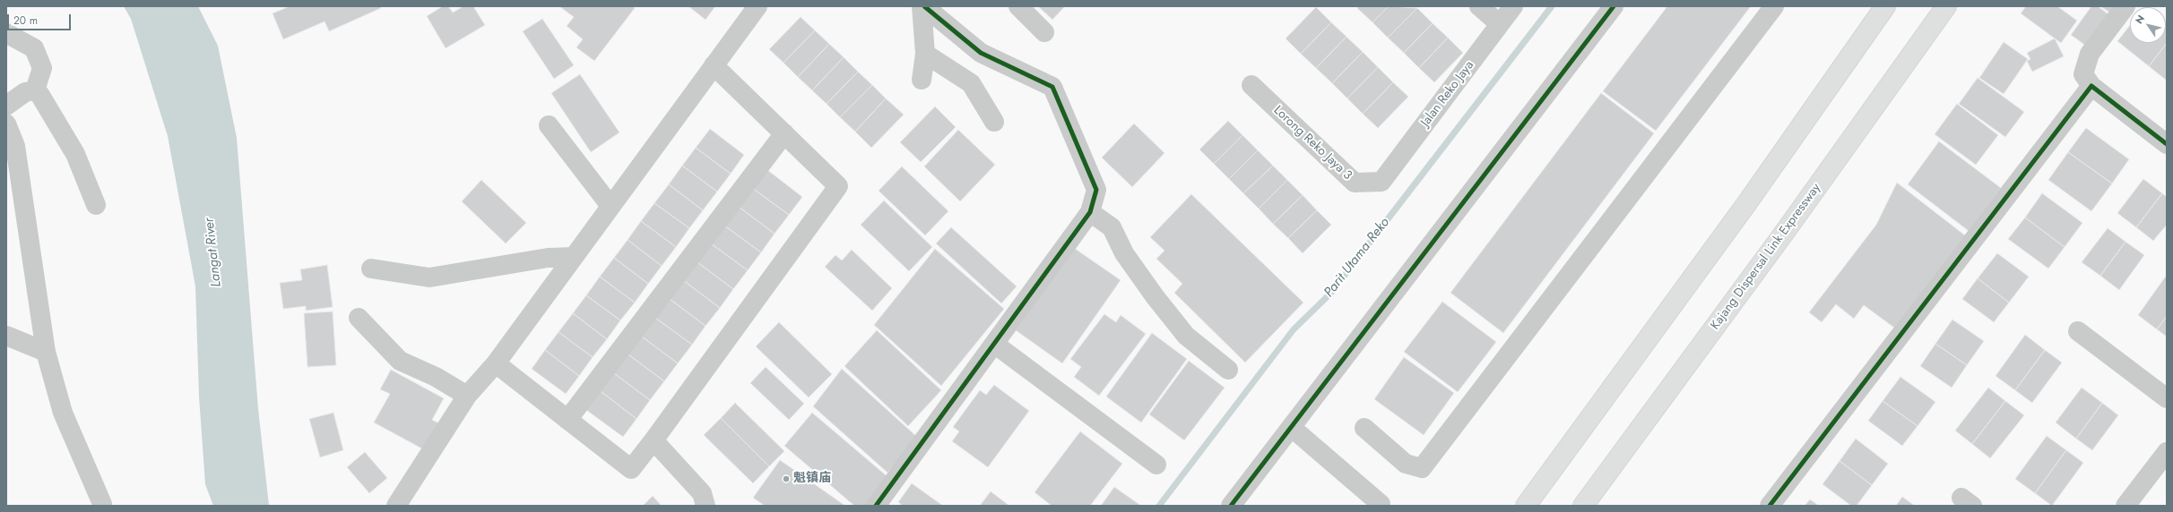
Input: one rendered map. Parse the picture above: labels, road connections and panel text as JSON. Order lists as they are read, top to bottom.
{
  "streets": {
    "highway": ["Kajang Dispersal Link Expressway"],
    "street": ["Jalan Reko Jaya", "Lorong Reko Jaya 3"]
  },
  "crossings": [
    ["Jalan Reko Jaya", "Lorong Reko Jaya 3"]
  ],
  "water": ["Langat River", "Parit Utama Reko"],
  "places": ["魁镇庙"],
  "scale_bar": "20 m",
  "north": "top left"
}
